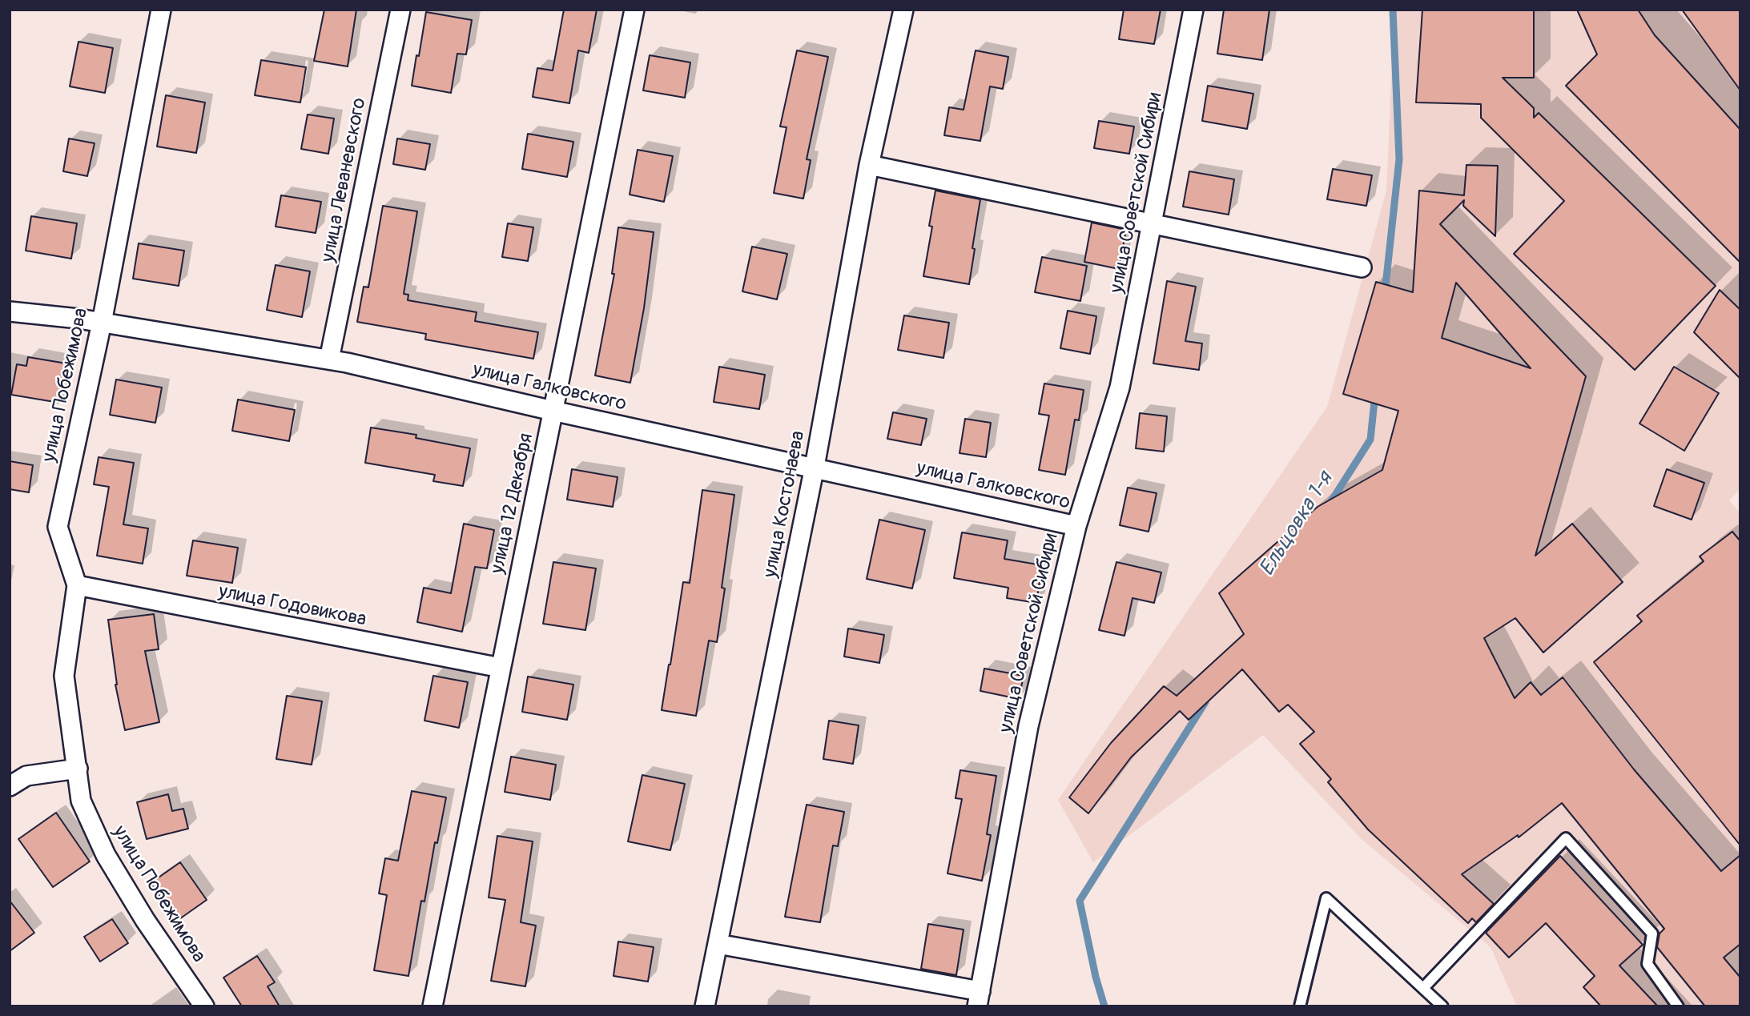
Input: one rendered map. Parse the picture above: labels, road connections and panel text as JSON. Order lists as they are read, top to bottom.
{
  "streets": {
    "street": [
      "улица Леваневского",
      "улица Советской Сибири",
      "улица Побежимова",
      "улица Галковского",
      "улица 12 Декабря",
      "улица Костонаева",
      "улица Годовикова"
    ]
  },
  "crossings": [
    ["улица Леваневского", "улица Галковского"],
    ["улица Советской Сибири", "улица Галковского"],
    ["улица Побежимова", "улица Галковского"],
    ["улица Побежимова", "улица Годовикова"],
    ["улица Галковского", "улица 12 Декабря"],
    ["улица Галковского", "улица Костонаева"],
    ["улица 12 Декабря", "улица Годовикова"]
  ],
  "water": ["Ельцовка 1-я"]
}
